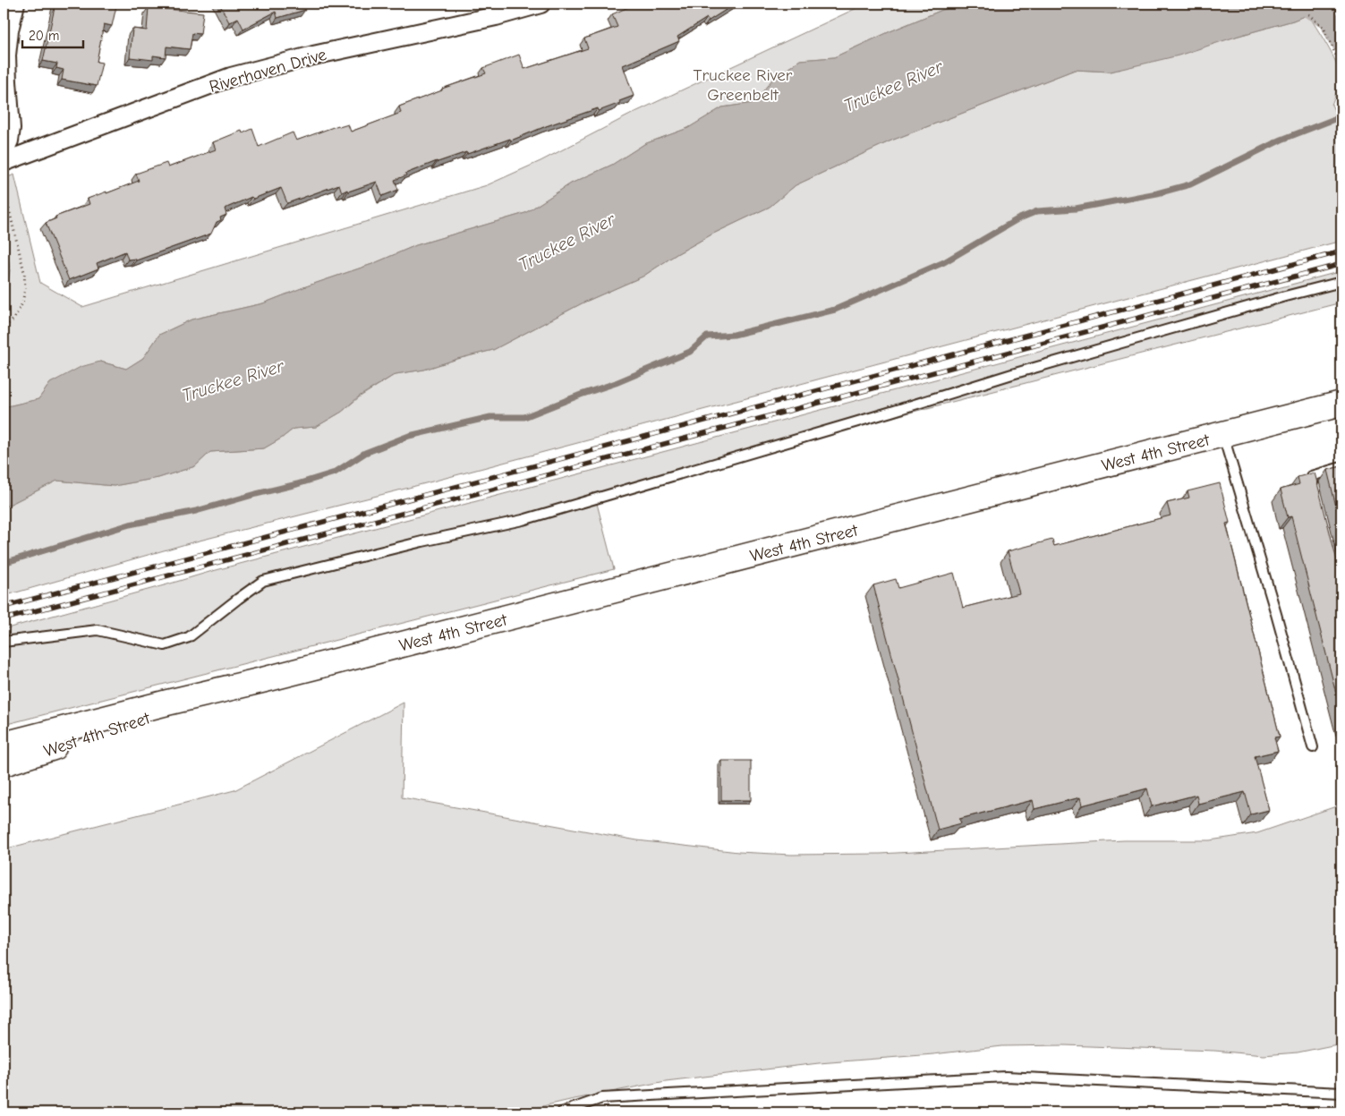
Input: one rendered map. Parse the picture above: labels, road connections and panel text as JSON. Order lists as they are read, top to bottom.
{
  "streets": {
    "main road": ["West 4th Street"],
    "street": ["Riverhaven Drive"]
  },
  "water": ["Truckee River"],
  "parks": ["Truckee River Greenbelt"],
  "scale_bar": "20 m"
}
